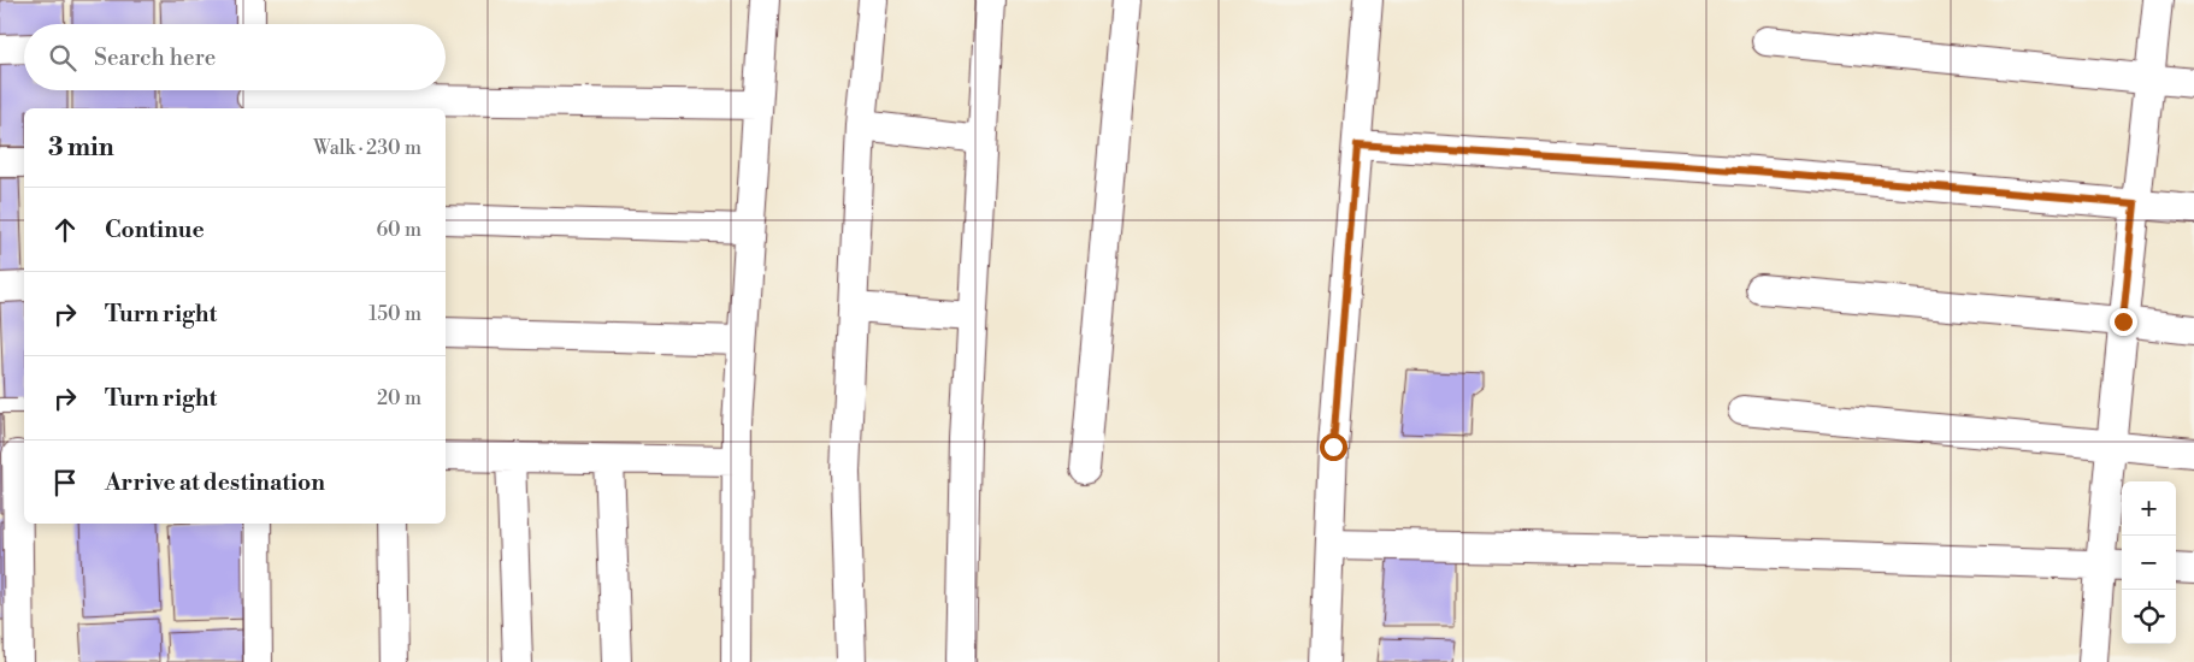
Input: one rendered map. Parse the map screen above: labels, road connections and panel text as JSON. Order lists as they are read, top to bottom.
{
  "page": {
    "search": "Search here",
    "heading": ["3 min", "Walk · 230 m"],
    "list": [
      ["Continue", "60 m"],
      ["Turn right", "150 m"],
      ["Turn right", "20 m"],
      "Arrive at destination"
    ],
    "map_buttons": ["+", "−"]
  }
}
